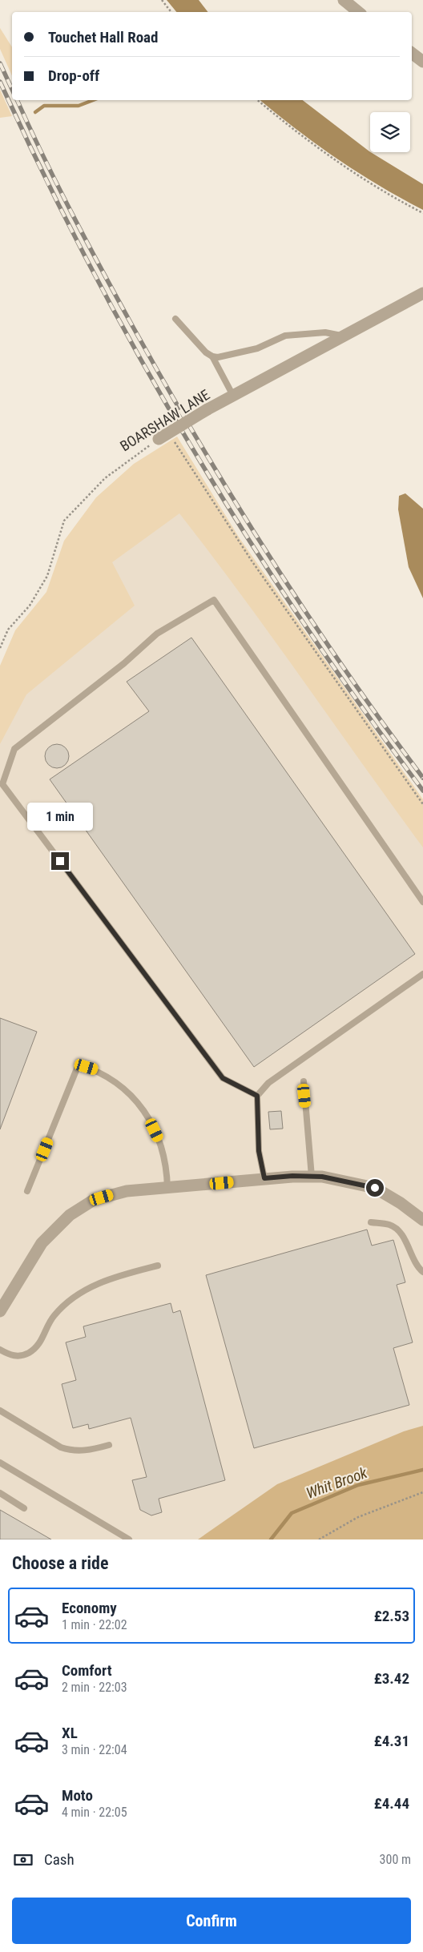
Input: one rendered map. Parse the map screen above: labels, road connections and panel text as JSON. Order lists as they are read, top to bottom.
{
  "streets": {
    "street": ["BOARSHAW LANE"]
  },
  "water": ["Whit Brook"],
  "page": {
    "banner": ["Touchet Hall Road", "Drop-off"],
    "bubble": "1 min",
    "heading": "Choose a ride",
    "list": [
      {
        "name": "Economy",
        "note": "1 min · 22:02",
        "value": "£2.53"
      },
      {
        "name": "Comfort",
        "note": "2 min · 22:03",
        "value": "£3.42"
      },
      {
        "name": "XL",
        "note": "3 min · 22:04",
        "value": "£4.31"
      },
      {
        "name": "Moto",
        "note": "4 min · 22:05",
        "value": "£4.44"
      }
    ],
    "pay": ["Cash", "300 m"],
    "buttons": "Confirm"
  }
}
